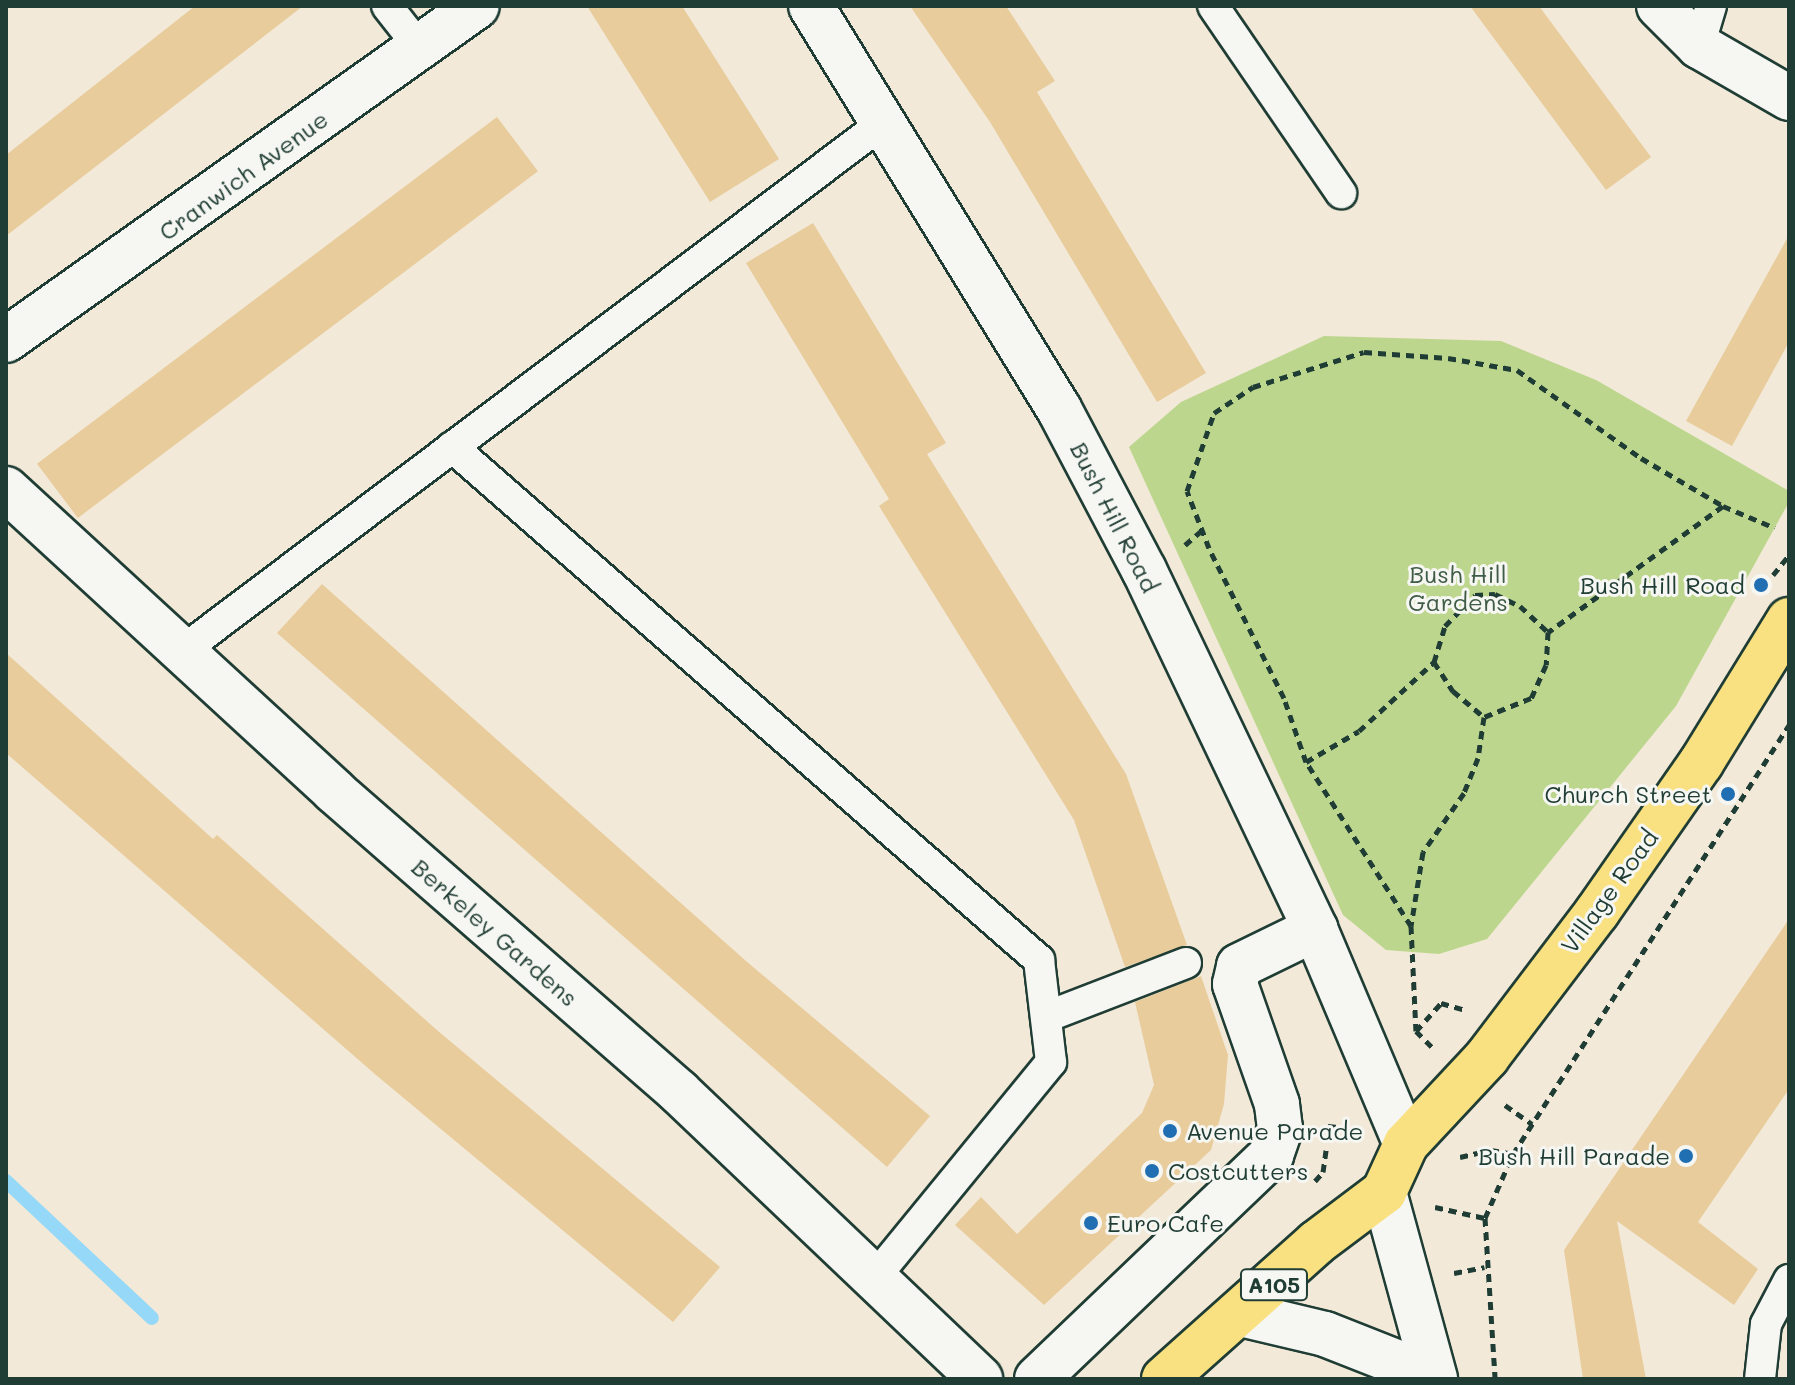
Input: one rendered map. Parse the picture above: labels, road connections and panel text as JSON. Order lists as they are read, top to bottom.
{
  "streets": {
    "main road": ["Village Road", "A105"],
    "street": ["Cranwich Avenue", "Bush Hill Road", "Berkeley Gardens"]
  },
  "crossings": [
    ["Bush Hill Road", "Village Road"],
    ["Bush Hill Road", "A105"],
    ["Village Road", "A105"]
  ],
  "parks": ["Bush Hill Gardens"],
  "places": [
    "Bush Hill Road",
    "Church Street",
    "Avenue Parade",
    "Bush Hill Parade",
    "Costcutters",
    "Euro Cafe"
  ]
}
